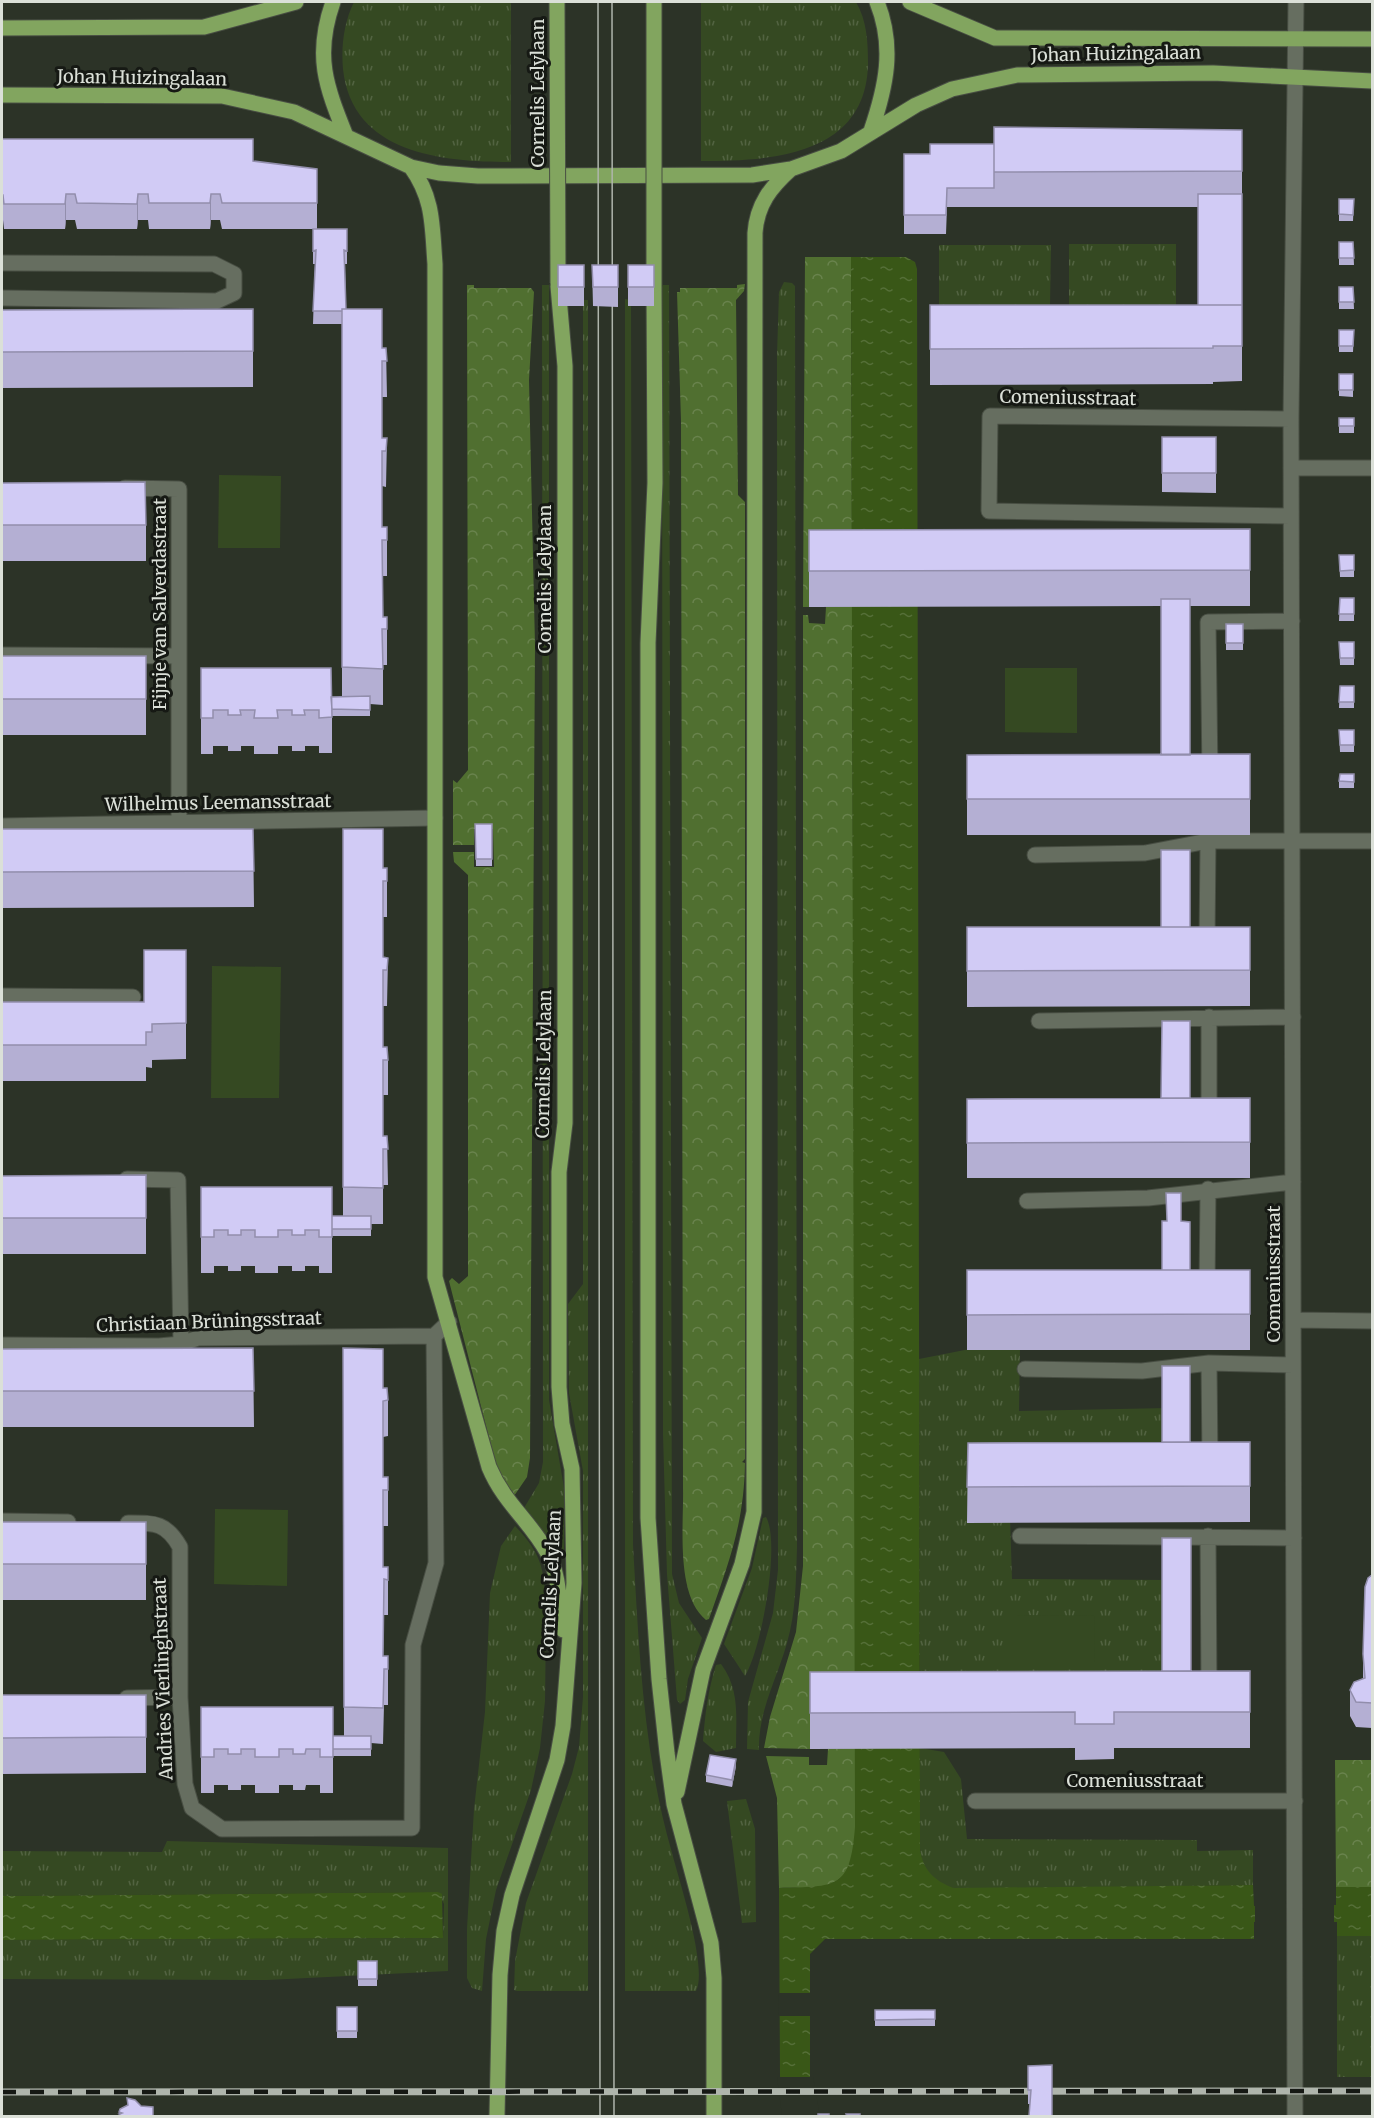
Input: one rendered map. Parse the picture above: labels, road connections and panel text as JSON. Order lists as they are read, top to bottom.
{
  "streets": {
    "main road": ["Johan Huizingalaan", "Cornelis Lelylaan"],
    "street": [
      "Comeniusstraat",
      "Fijnje van Salverdastraat",
      "Wilhelmus Leemansstraat",
      "Christiaan Brüningsstraat",
      "Andries Vierlinghstraat"
    ]
  },
  "crossings": [
    ["Johan Huizingalaan", "Comeniusstraat"],
    ["Fijnje van Salverdastraat", "Wilhelmus Leemansstraat"],
    ["Christiaan Brüningsstraat", "Andries Vierlinghstraat"]
  ]
}
